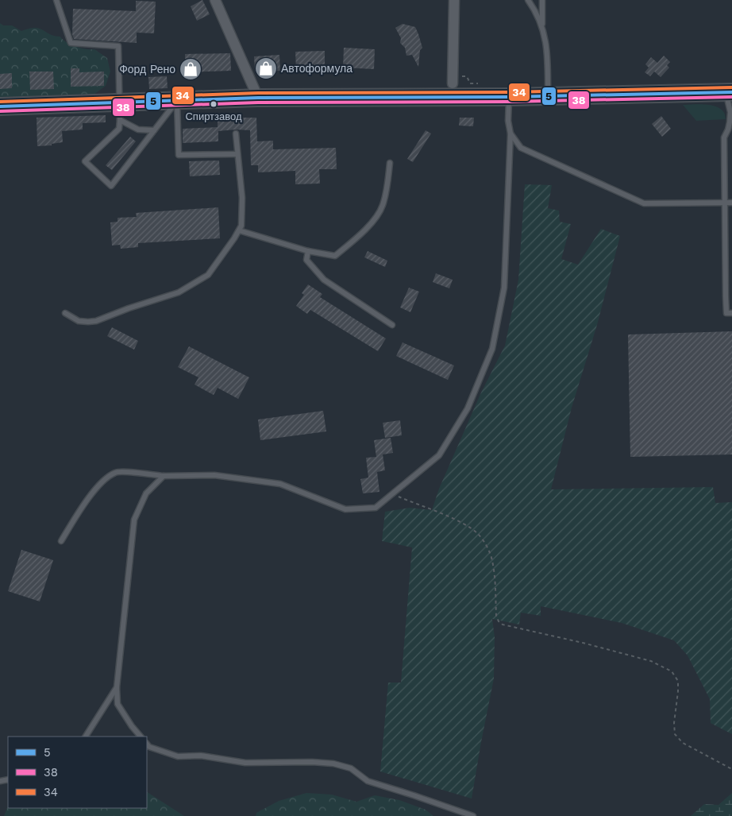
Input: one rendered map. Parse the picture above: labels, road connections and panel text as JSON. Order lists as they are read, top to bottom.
{
  "places": {
    "shop": ["Автоформула", "Форд Рено"],
    "other": ["Спиртзавод"]
  },
  "lines": ["transit line 34", "transit line 5", "transit line 38"],
  "legend": ["5", "38", "34"]
}
